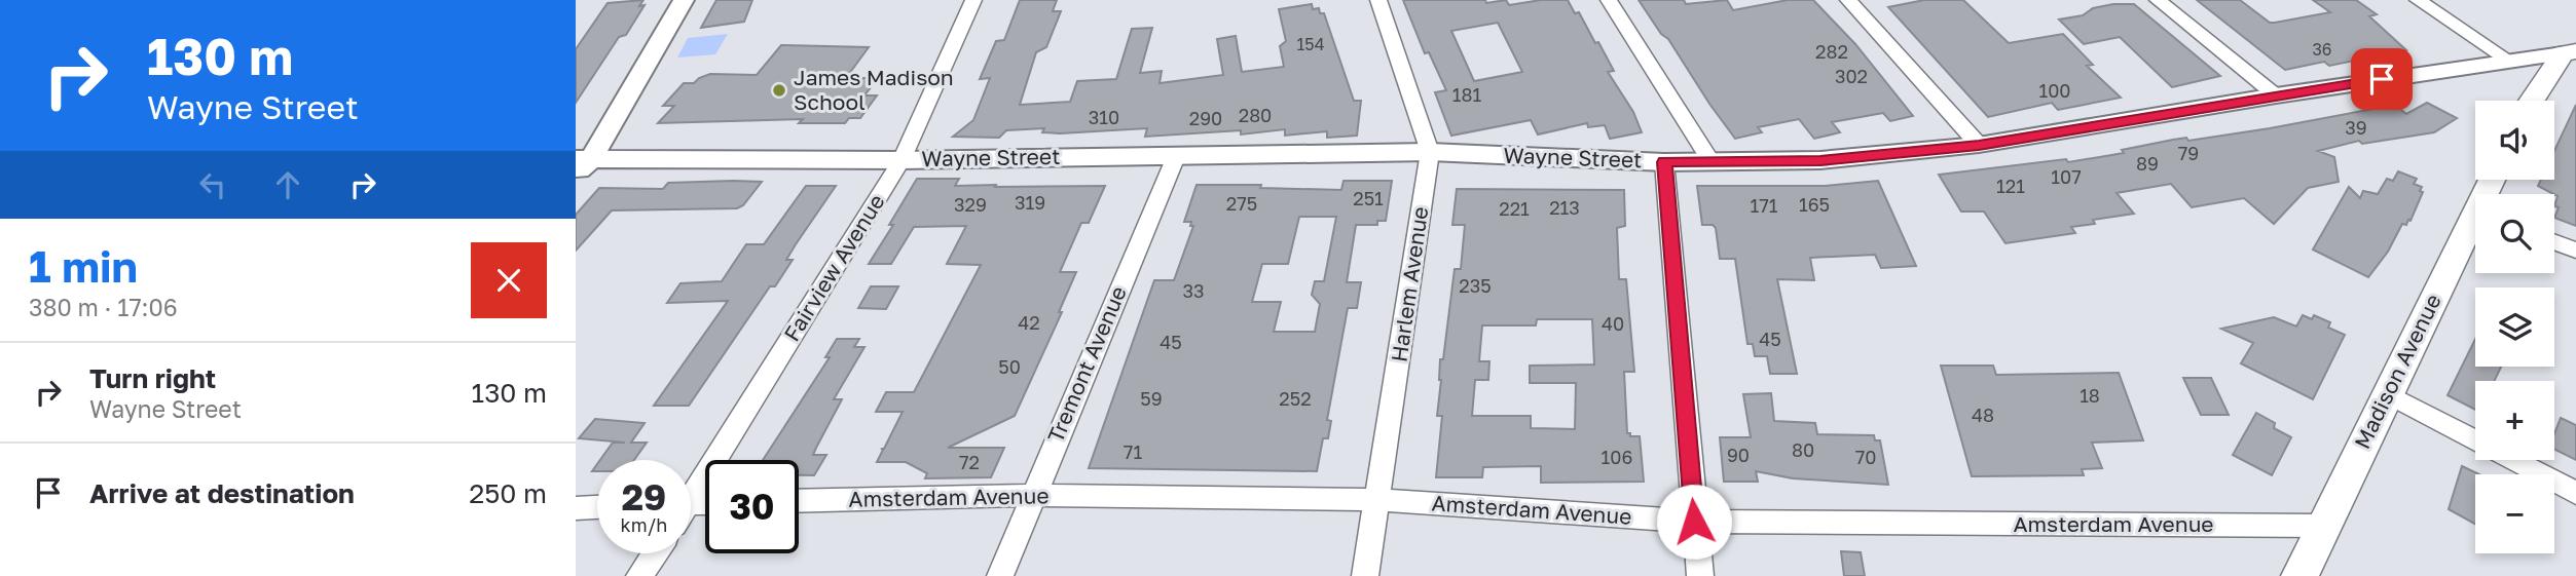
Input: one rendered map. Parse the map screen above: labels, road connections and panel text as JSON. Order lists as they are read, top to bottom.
{
  "streets": {
    "main road": ["Madison Avenue"],
    "street": [
      "Wayne Street",
      "Fairview Avenue",
      "Harlem Avenue",
      "Tremont Avenue",
      "Amsterdam Avenue"
    ]
  },
  "crossings": [
    ["Wayne Street", "Fairview Avenue"],
    ["Wayne Street", "Harlem Avenue"],
    ["Wayne Street", "Tremont Avenue"],
    ["Harlem Avenue", "Amsterdam Avenue"],
    ["Tremont Avenue", "Amsterdam Avenue"],
    ["Madison Avenue", "Amsterdam Avenue"]
  ],
  "places": ["James Madison School"],
  "house_numbers": [
    "154",
    "36",
    "282",
    "302",
    "100",
    "181",
    "280",
    "310",
    "290",
    "39",
    "79",
    "89",
    "107",
    "121",
    "251",
    "319",
    "275",
    "329",
    "165",
    "171",
    "213",
    "221",
    "235",
    "33",
    "42",
    "40",
    "45",
    "45",
    "50",
    "18",
    "59",
    "252",
    "48",
    "80",
    "71",
    "90",
    "106",
    "70",
    "72"
  ],
  "page": {
    "turn": ["130 m", "Wayne Street"],
    "map_buttons": ["+", "−"],
    "heading": ["1 min", "380 m · 17:06"],
    "list": [
      {
        "name": "Turn right",
        "note": "Wayne Street",
        "value": "130 m"
      },
      {
        "name": "Arrive at destination",
        "value": "250 m"
      }
    ],
    "speed": "29 km/h",
    "limit": "30"
  }
}
